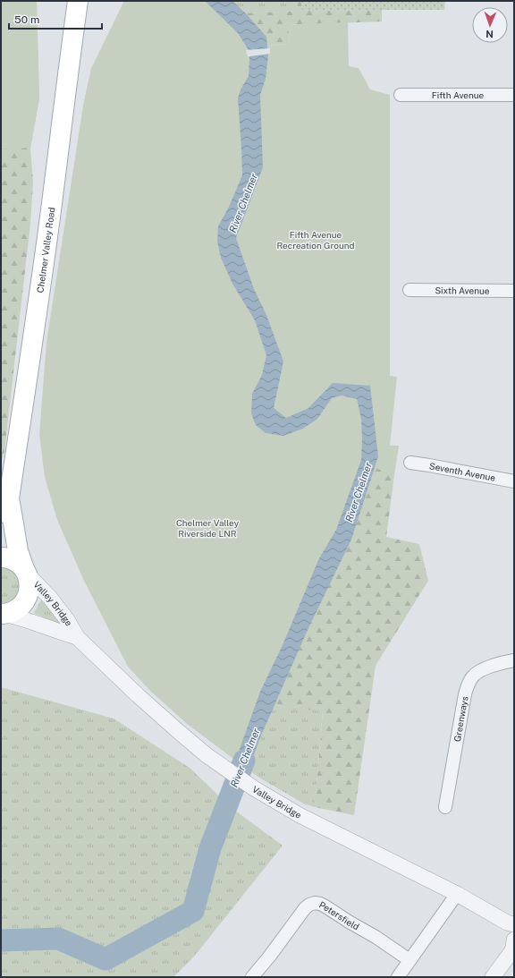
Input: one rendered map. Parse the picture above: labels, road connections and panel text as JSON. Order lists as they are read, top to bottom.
{
  "streets": {
    "main road": ["Chelmer Valley Road"],
    "street": [
      "Fifth Avenue",
      "Sixth Avenue",
      "Seventh Avenue",
      "Valley Bridge",
      "Greenways",
      "Petersfield"
    ]
  },
  "crossings": [
    ["Chelmer Valley Road", "Valley Bridge"]
  ],
  "water": ["River Chelmer"],
  "parks": ["Fifth Avenue Recreation Ground", "Chelmer Valley Riverside LNR"],
  "scale_bar": "50 m",
  "north": "bottom"
}
